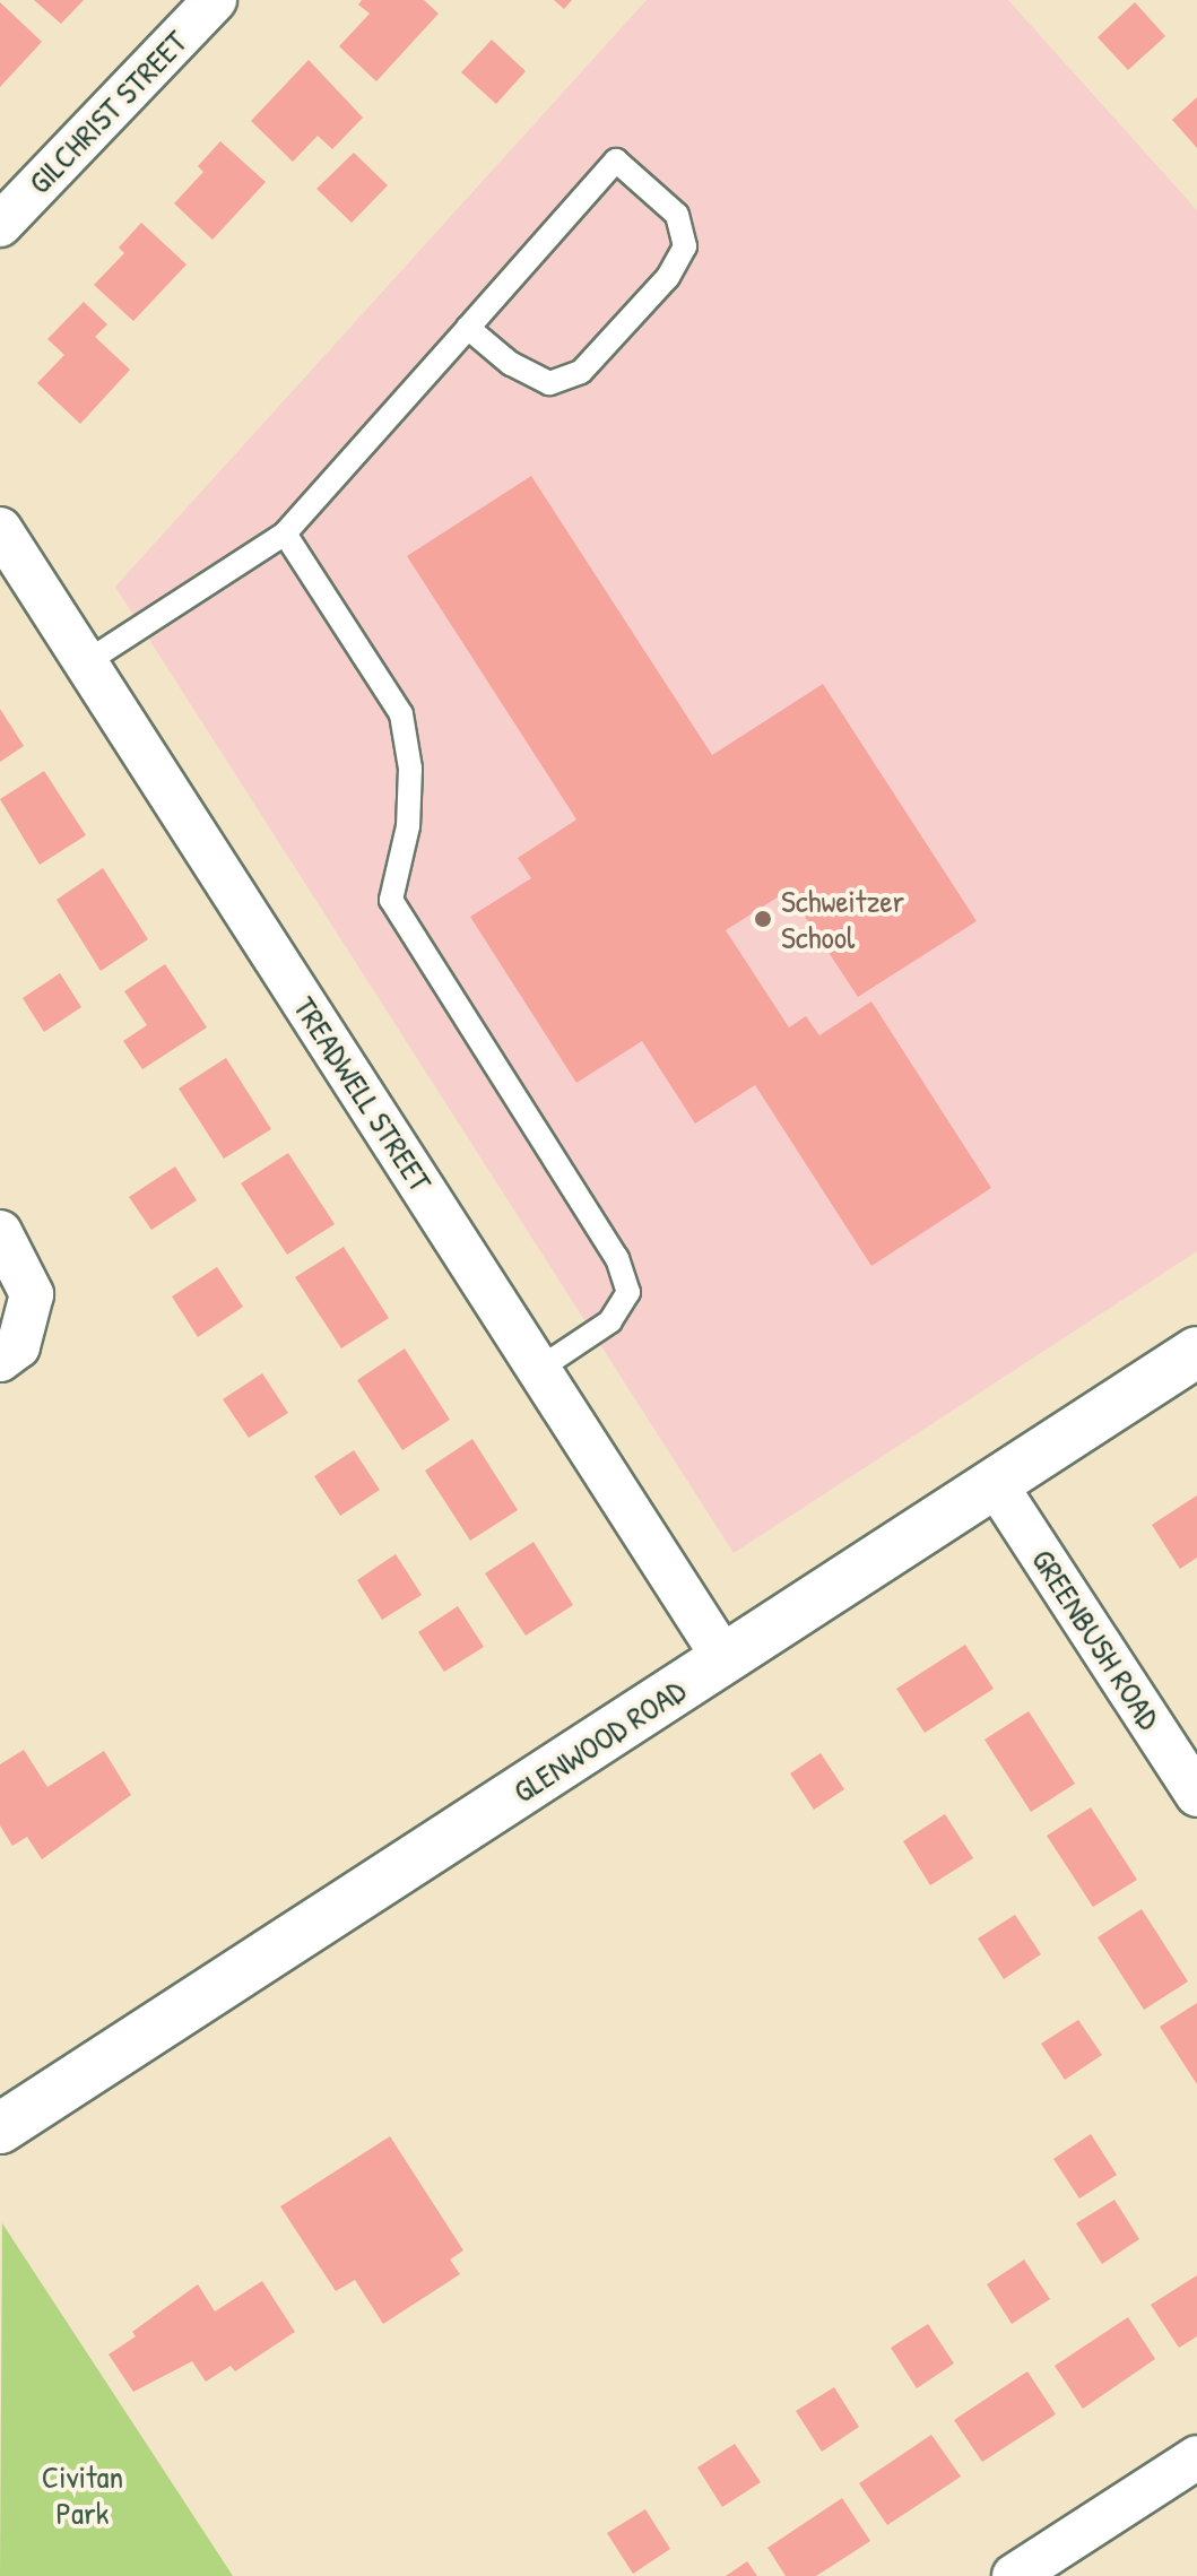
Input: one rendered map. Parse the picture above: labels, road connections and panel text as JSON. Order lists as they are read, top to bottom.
{
  "streets": {
    "street": [
      "GILCHRIST STREET",
      "TREADWELL STREET",
      "GREENBUSH ROAD",
      "GLENWOOD ROAD"
    ]
  },
  "crossings": [
    ["TREADWELL STREET", "GLENWOOD ROAD"],
    ["GREENBUSH ROAD", "GLENWOOD ROAD"]
  ],
  "parks": ["Civitan Park"],
  "places": ["Schweitzer School"]
}
